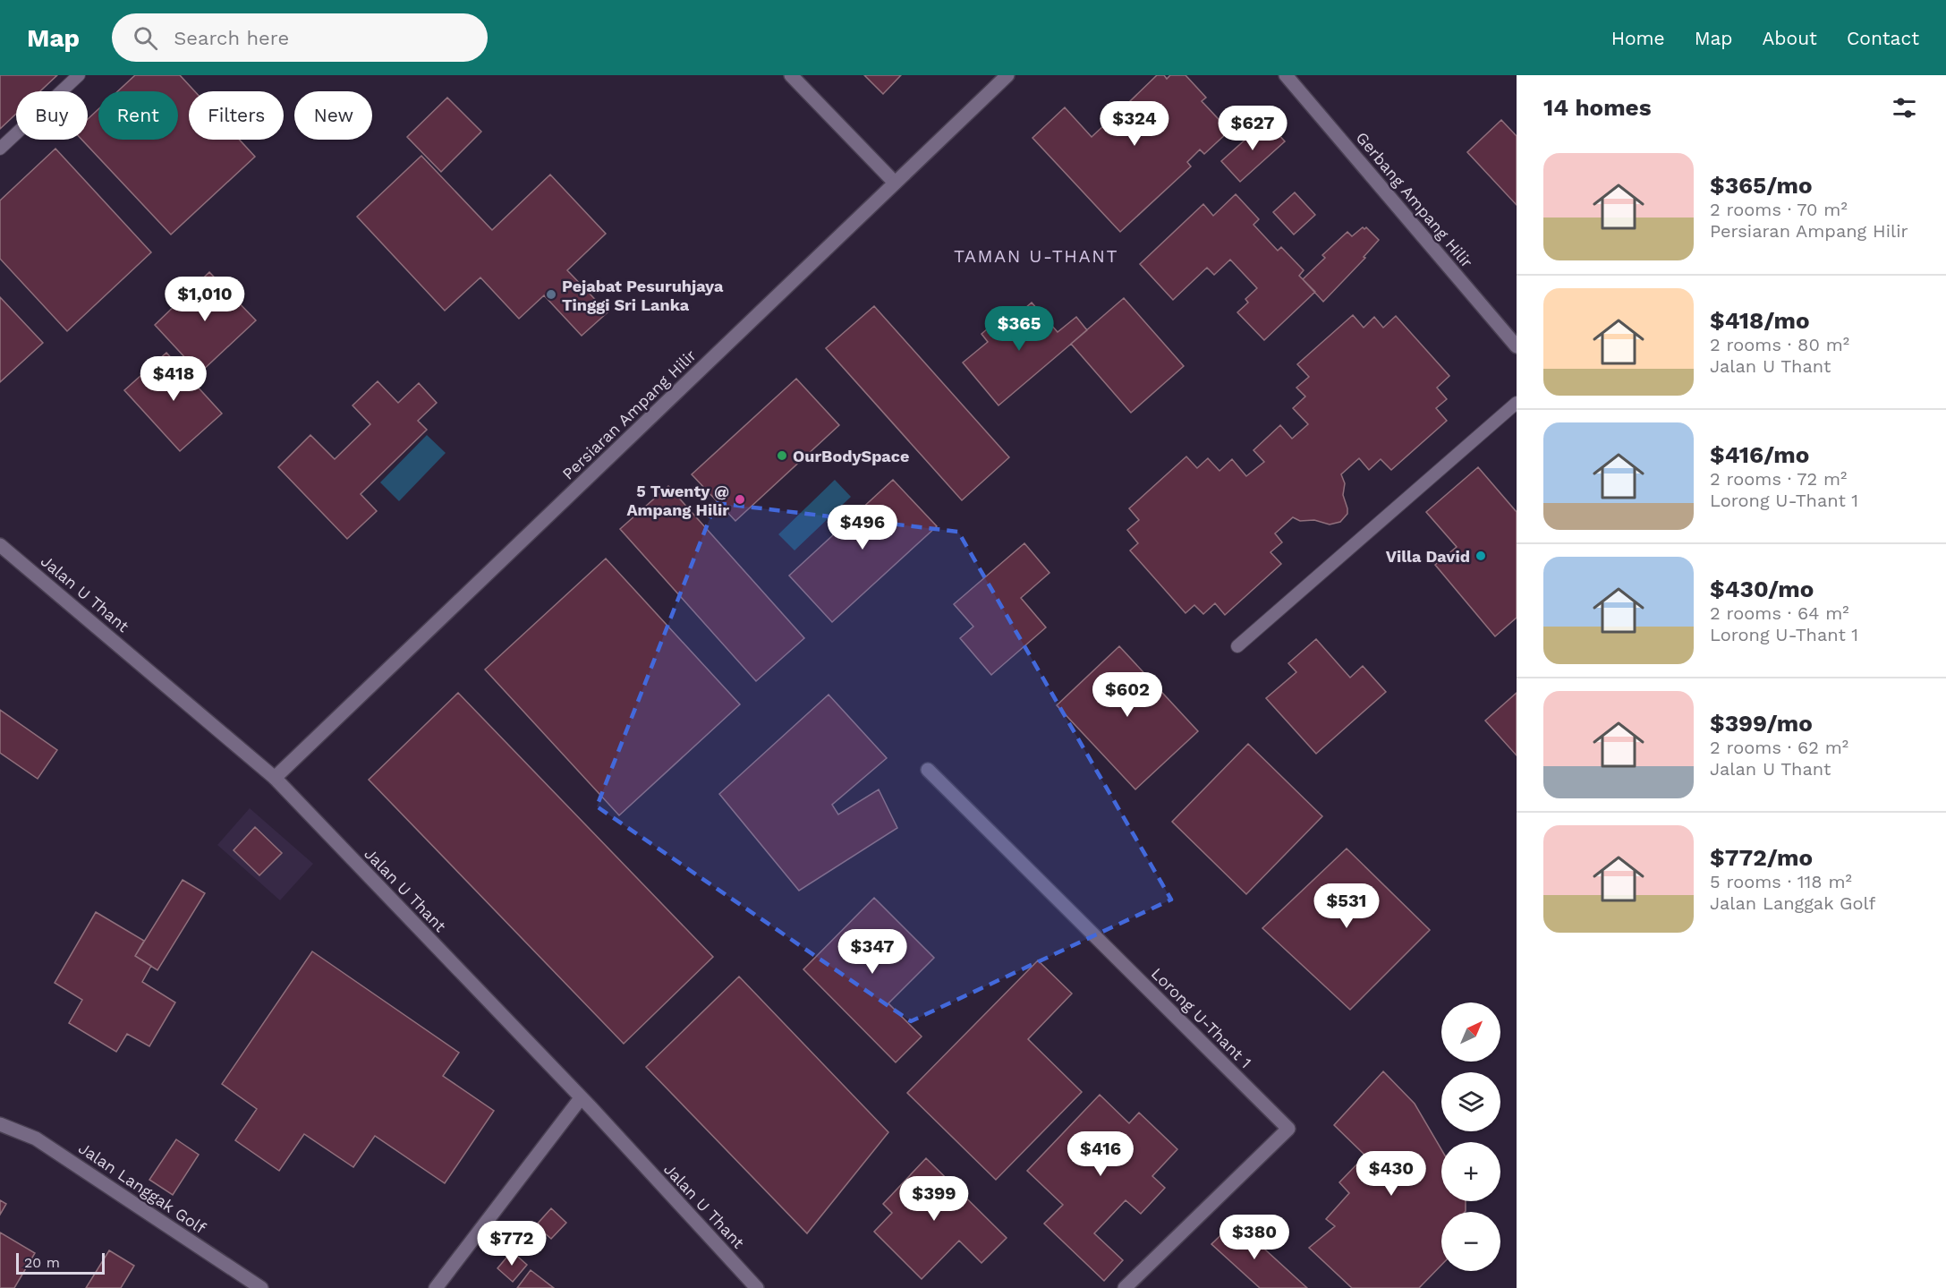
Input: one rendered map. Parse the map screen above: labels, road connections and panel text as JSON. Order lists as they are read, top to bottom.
{
  "streets": {
    "street": [
      "Gerbang Ampang Hilir",
      "Persiaran Ampang Hilir",
      "Jalan U Thant",
      "Lorong U-Thant 1",
      "Jalan Langgak Golf"
    ]
  },
  "crossings": [
    ["Persiaran Ampang Hilir", "Jalan U Thant"]
  ],
  "districts": ["TAMAN U-THANT"],
  "places": [
    "Pejabat Pesuruhjaya Tinggi Sri Lanka",
    "OurBodySpace",
    "5 Twenty @ Ampang Hilir",
    "Villa David"
  ],
  "scale_bar": "20 m",
  "north": "top right",
  "page": {
    "header": "Map",
    "search": "Search here",
    "nav": [
      "Home",
      "Map",
      "About",
      "Contact"
    ],
    "heading": "14 homes",
    "chip": [
      "Buy",
      "Rent",
      "Filters",
      "New"
    ],
    "price": [
      "$324",
      "$627",
      "$1,010",
      "$365",
      "$418",
      "$496",
      "$602",
      "$531",
      "$347",
      "$416",
      "$430",
      "$399",
      "$380",
      "$772"
    ],
    "list": [
      {
        "name": "$365/mo",
        "note": "2 rooms · 70 m² · Persiaran Ampang Hilir"
      },
      {
        "name": "$418/mo",
        "note": "2 rooms · 80 m² · Jalan U Thant"
      },
      {
        "name": "$416/mo",
        "note": "2 rooms · 72 m² · Lorong U-Thant 1"
      },
      {
        "name": "$430/mo",
        "note": "2 rooms · 64 m² · Lorong U-Thant 1"
      },
      {
        "name": "$399/mo",
        "note": "2 rooms · 62 m² · Jalan U Thant"
      },
      {
        "name": "$772/mo",
        "note": "5 rooms · 118 m² · Jalan Langgak Golf"
      }
    ],
    "map_buttons": ["+", "−"],
    "scale": "20 m"
  }
}
